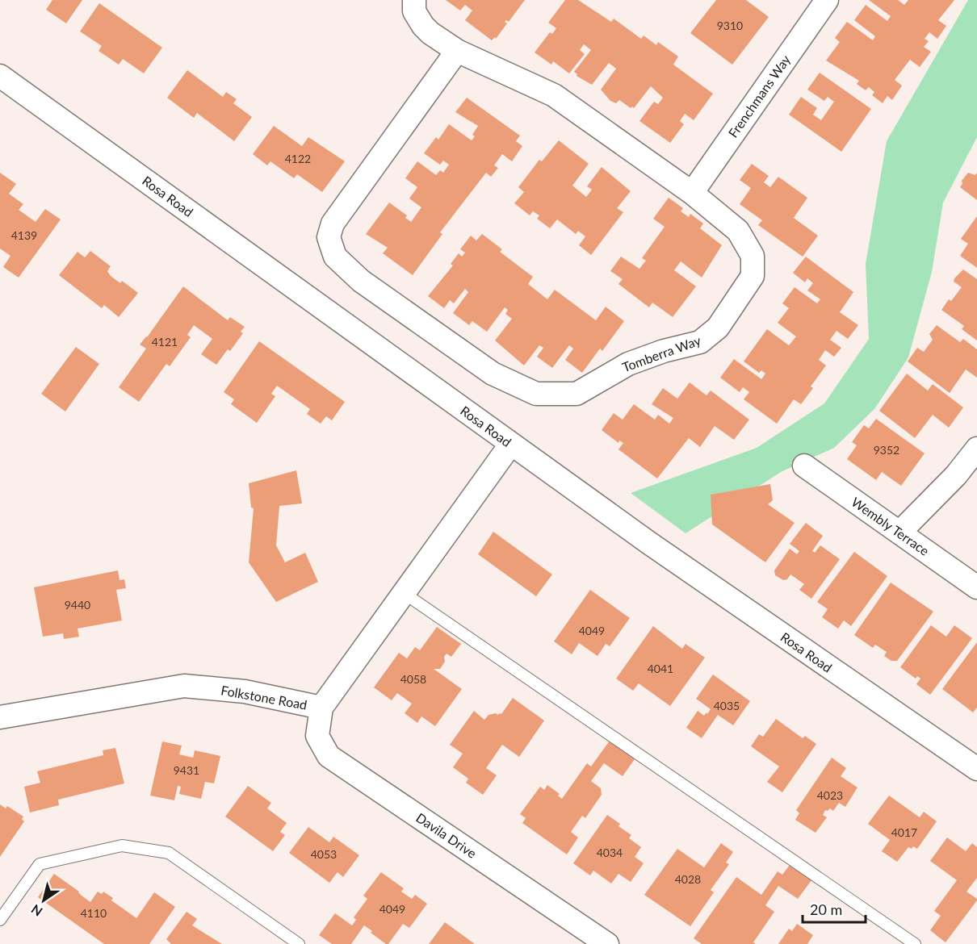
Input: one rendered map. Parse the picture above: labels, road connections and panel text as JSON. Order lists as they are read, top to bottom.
{
  "streets": {
    "street": [
      "Frenchmans Way",
      "Rosa Road",
      "Tomberra Way",
      "Wembly Terrace",
      "Folkstone Road",
      "Davila Drive"
    ]
  },
  "crossings": [
    ["Frenchmans Way", "Tomberra Way"],
    ["Rosa Road", "Folkstone Road"],
    ["Folkstone Road", "Davila Drive"]
  ],
  "house_numbers": [
    "9310",
    "4122",
    "4139",
    "4121",
    "9352",
    "9440",
    "4049",
    "4041",
    "4058",
    "4035",
    "9431",
    "4023",
    "4017",
    "4034",
    "4053",
    "4028",
    "4049",
    "4110"
  ],
  "scale_bar": "20 m",
  "north": "bottom left"
}
